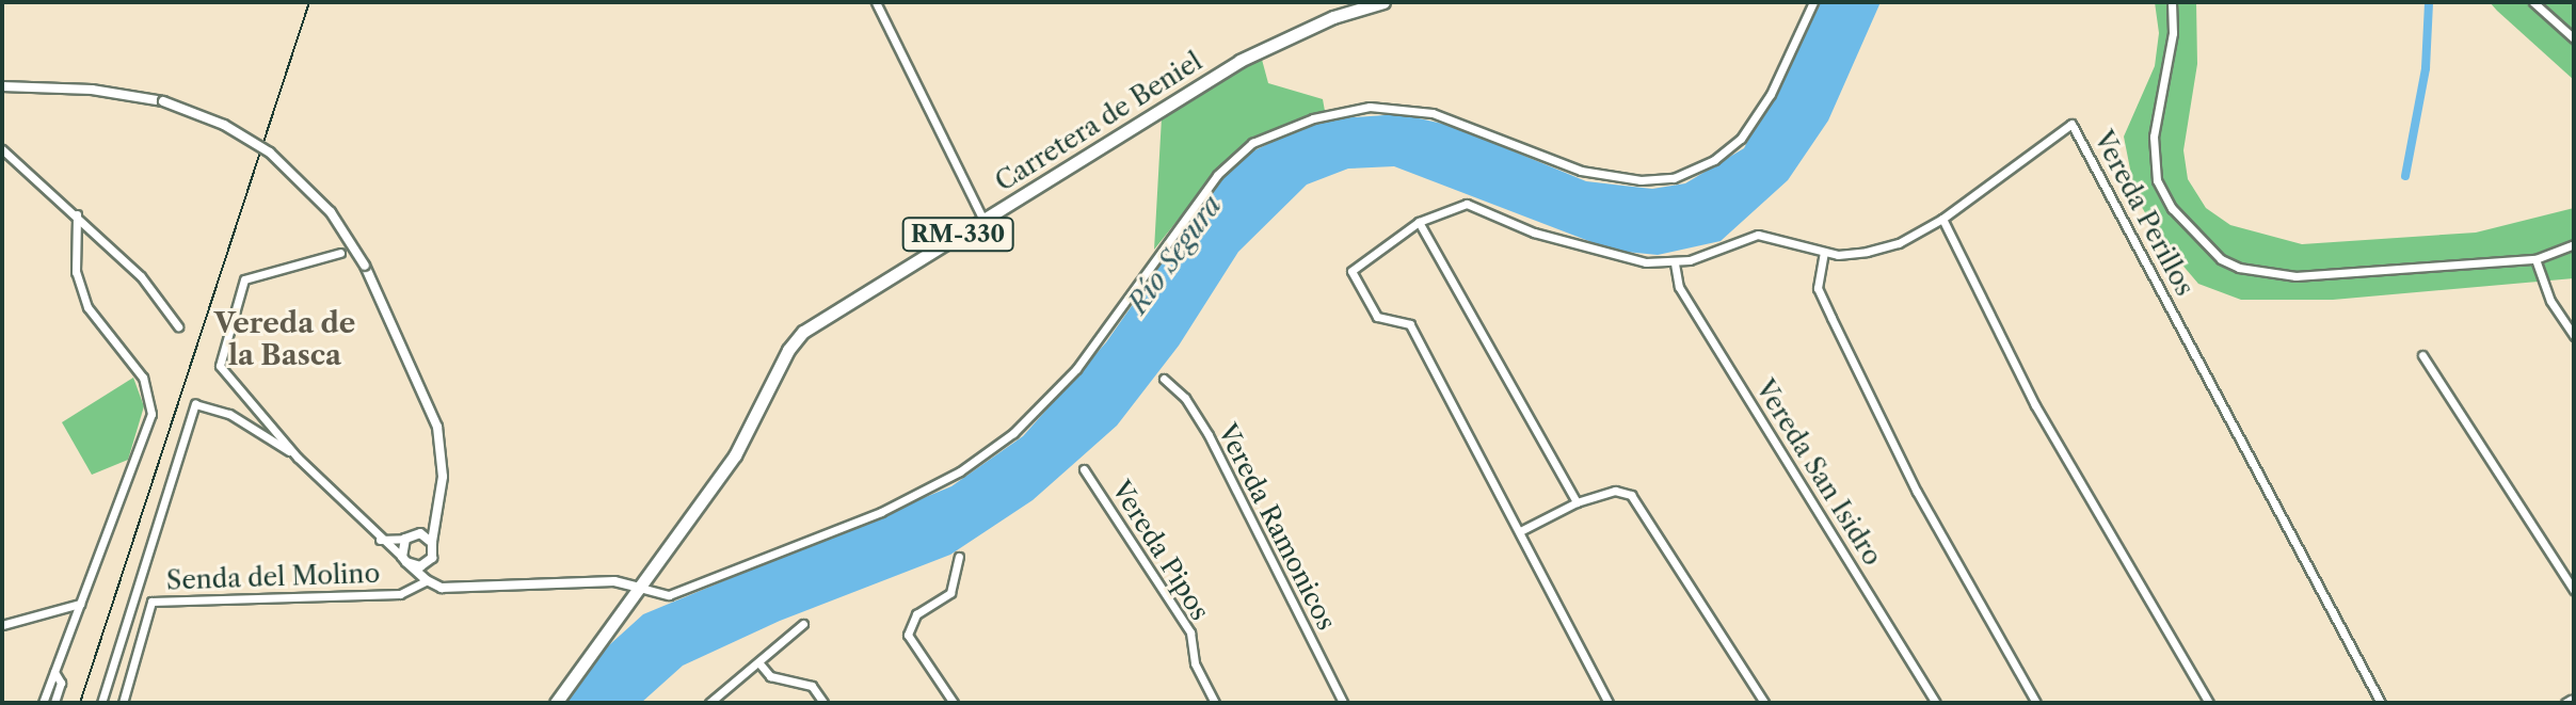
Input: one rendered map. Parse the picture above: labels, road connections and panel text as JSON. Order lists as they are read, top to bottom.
{
  "streets": {
    "main road": ["Carretera de Beniel", "RM-330"],
    "street": [
      "Vereda Perillos",
      "Vereda San Isidro",
      "Vereda Ramonicos",
      "Vereda Pipos",
      "Senda del Molino"
    ]
  },
  "crossings": [
    ["Carretera de Beniel", "RM-330"],
    ["Vereda Perillos", "Vereda San Isidro"]
  ],
  "districts": ["Vereda de la Basca"],
  "water": ["Río Segura"]
}
